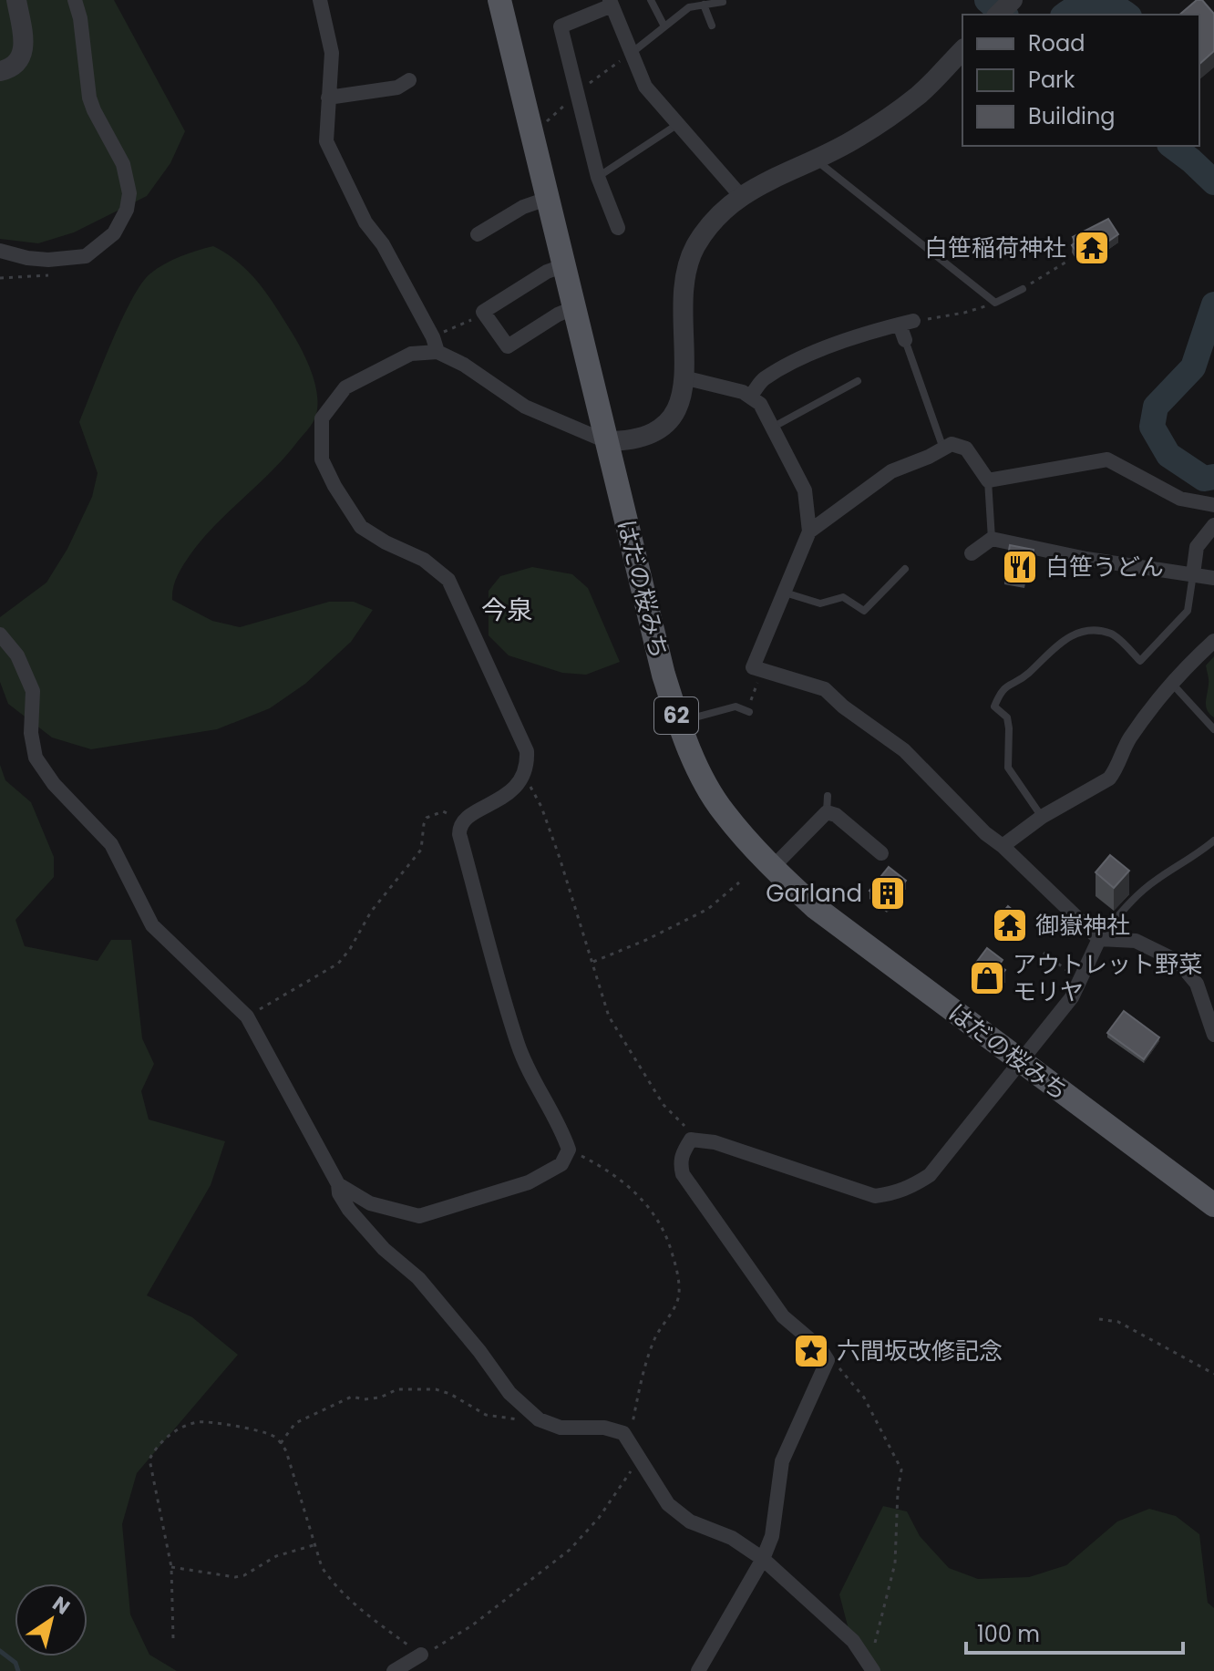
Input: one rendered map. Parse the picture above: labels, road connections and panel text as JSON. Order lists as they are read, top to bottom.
{
  "streets": {
    "main road": ["はだの桜みち", "62"]
  },
  "districts": ["今泉"],
  "places": {
    "temple": ["白笹稲荷神社", "御嶽神社"],
    "restaurant": ["白笹うどん"],
    "building": ["Garland"],
    "shop": ["アウトレット野菜 モリヤ"],
    "place": ["六間坂改修記念"]
  },
  "legend": ["Road", "Park", "Building"],
  "scale_bar": "100 m",
  "north": "top right"
}
